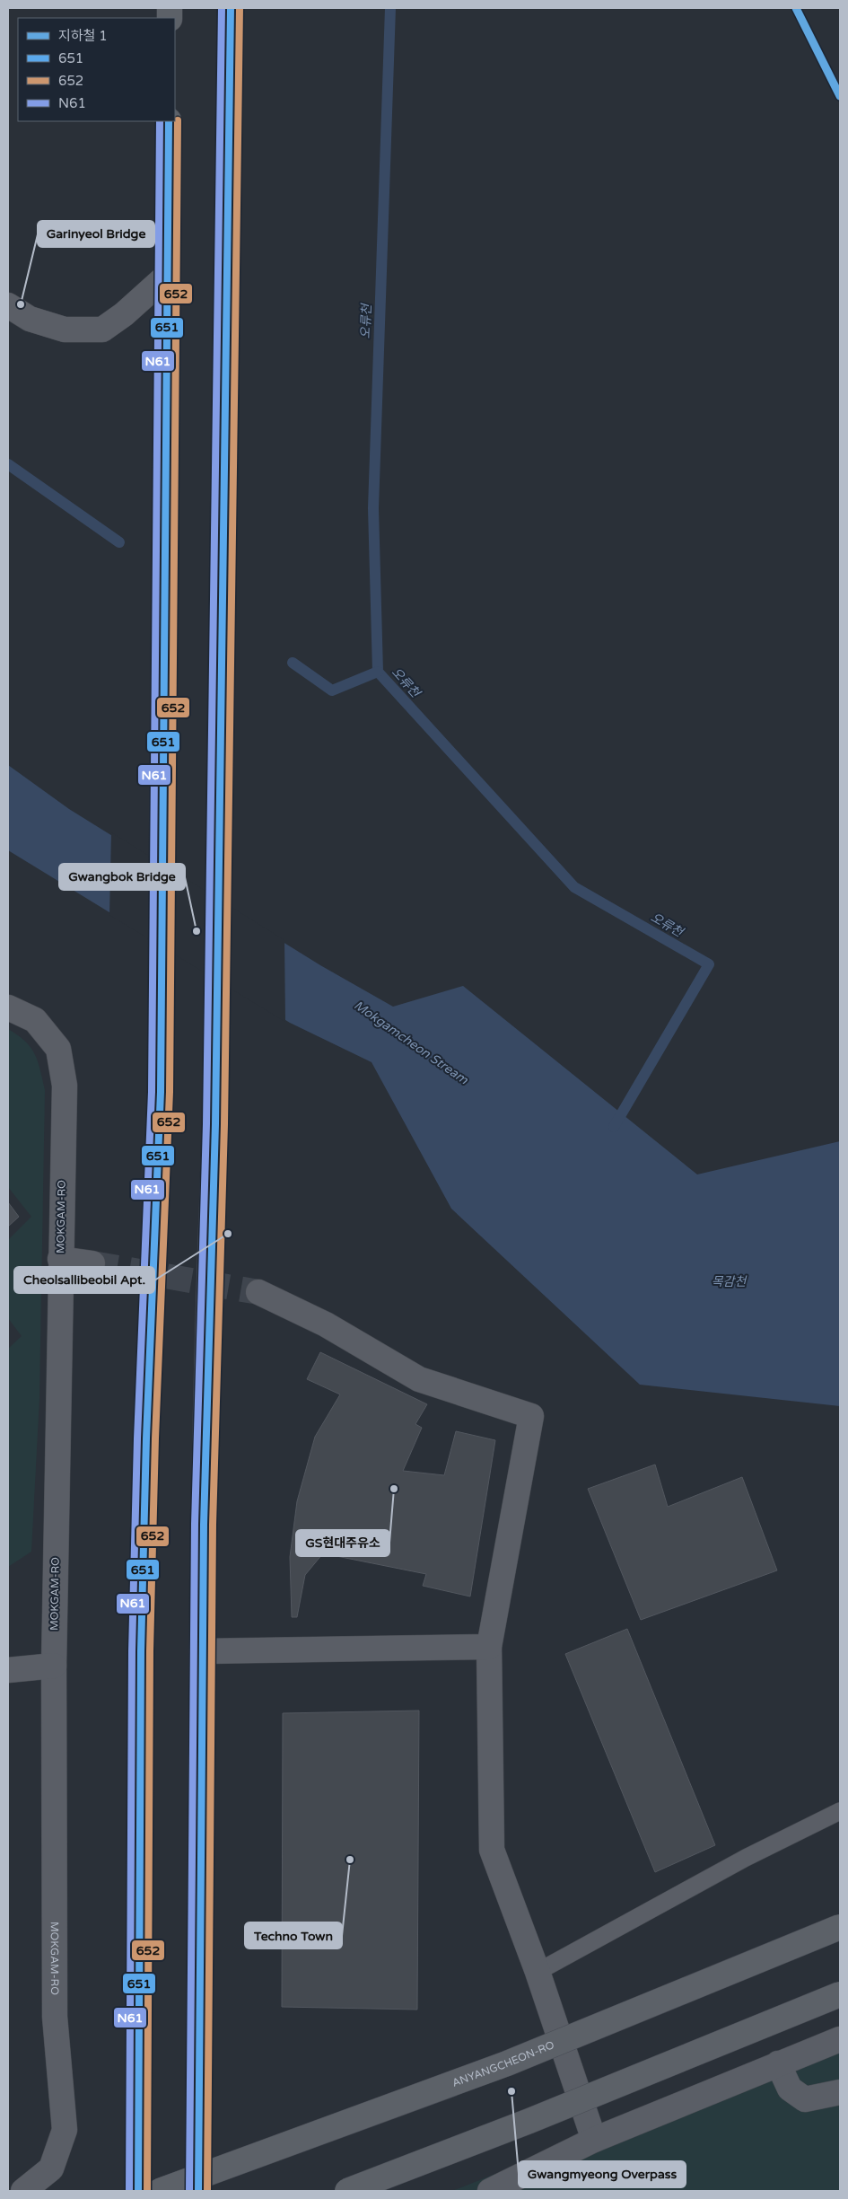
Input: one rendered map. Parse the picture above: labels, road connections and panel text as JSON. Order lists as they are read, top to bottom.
{
  "streets": {
    "main road": ["ANYANGCHEON-RO"],
    "street": ["MOKGAM-RO"]
  },
  "water": ["오류천", "Mokgamcheon Stream", "목감천"],
  "places": [
    "Garinyeol Bridge",
    "Gwangbok Bridge",
    "Cheolsallibeobil Apt.",
    "GS현대주유소",
    "Techno Town",
    "Gwangmyeong Overpass"
  ],
  "lines": [
    "metro line 1",
    "transit line 651",
    "transit line 652",
    "transit line N61"
  ],
  "legend": [
    "지하철 1",
    "651",
    "652",
    "N61"
  ]
}
